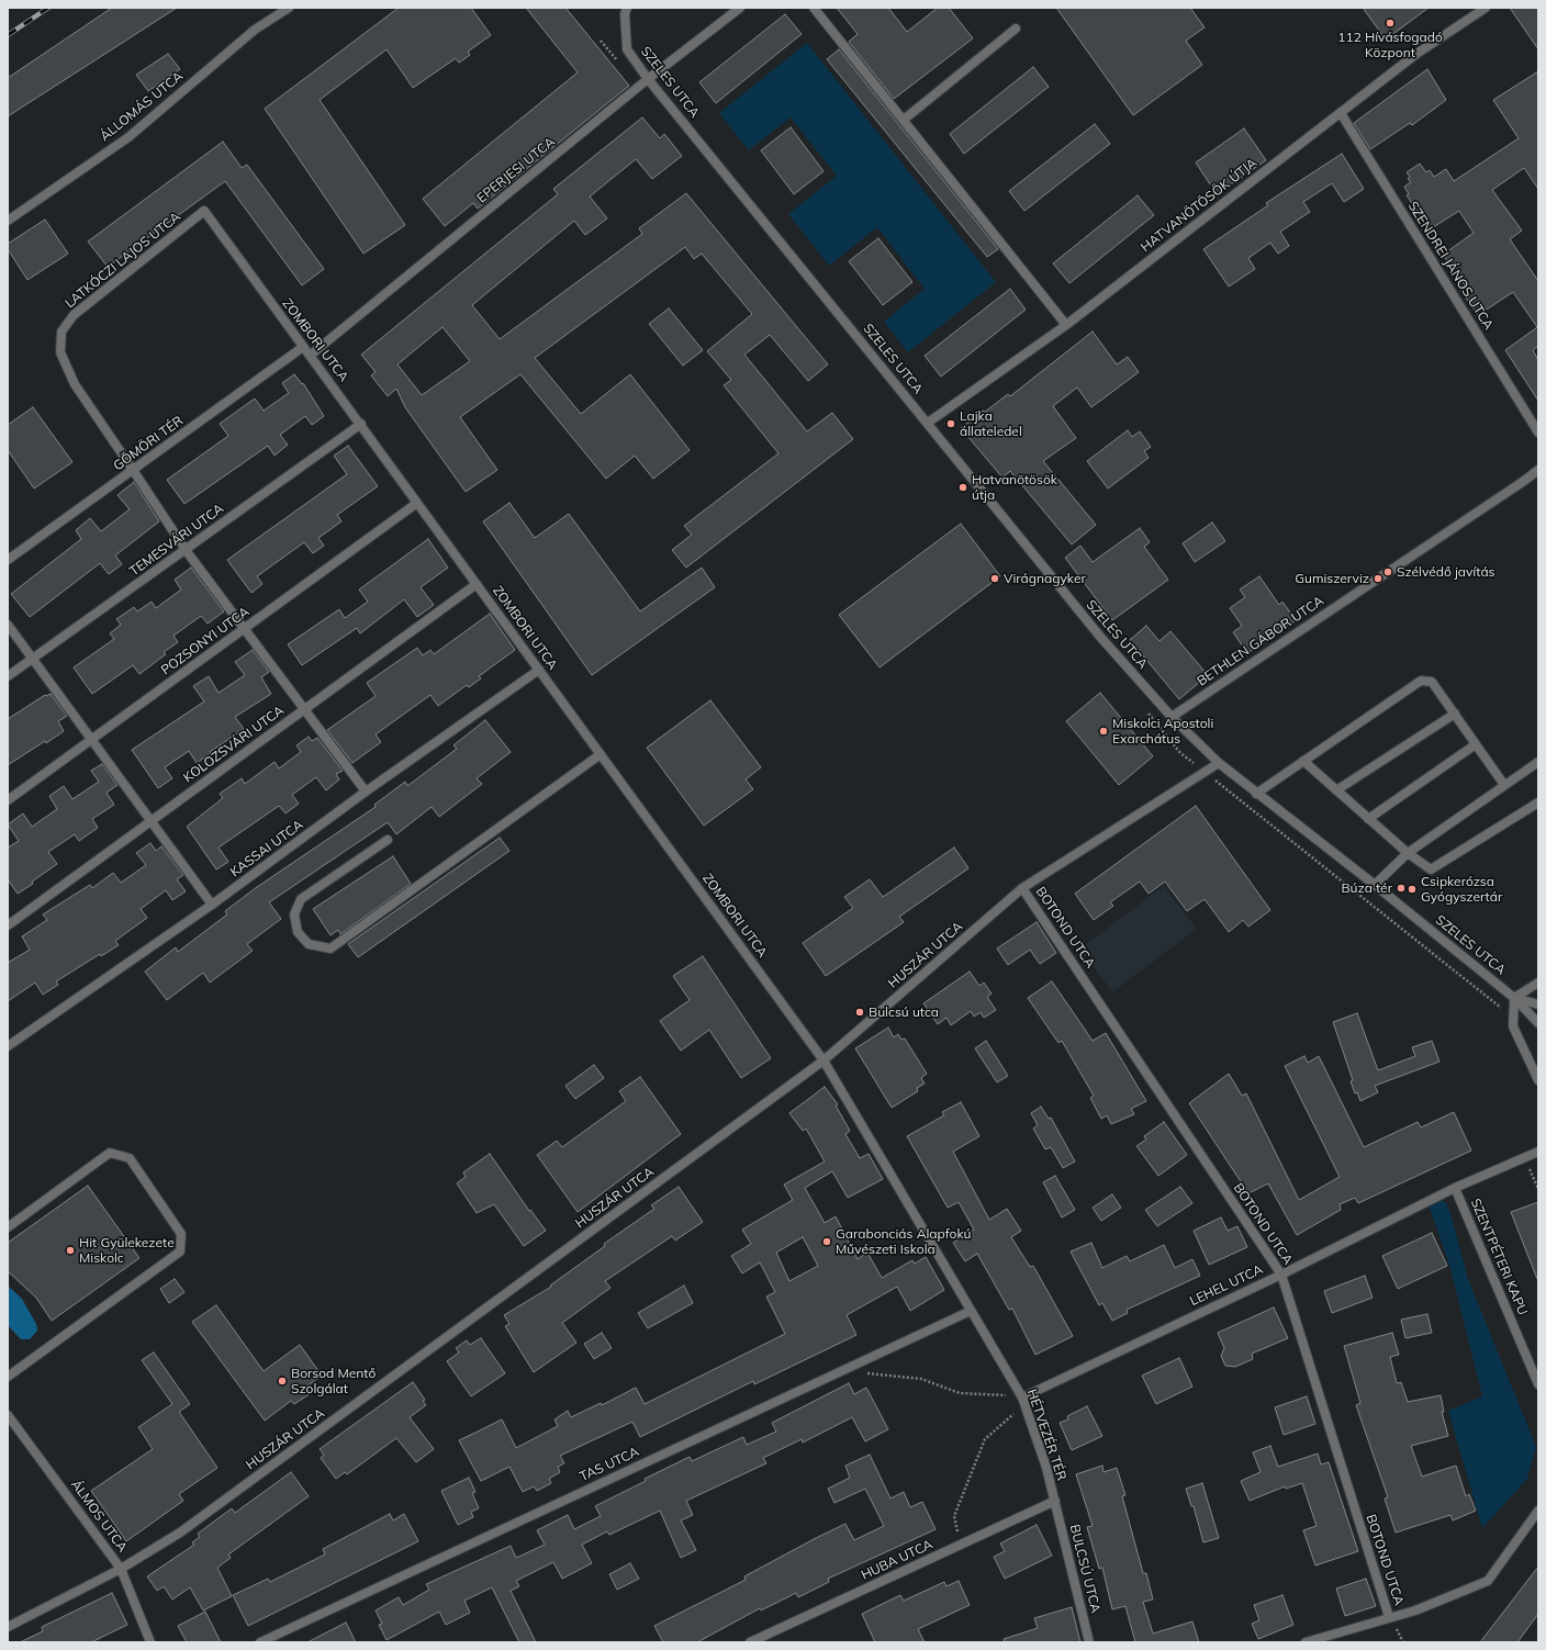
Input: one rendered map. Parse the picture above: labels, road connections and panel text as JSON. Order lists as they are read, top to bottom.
{
  "streets": {
    "street": [
      "SZELES UTCA",
      "ÁLLOMÁS UTCA",
      "EPERJESI UTCA",
      "HATVANÖTÖSÖK ÚTJA",
      "LATKÓCZI LAJOS UTCA",
      "SZENDREI JÁNOS UTCA",
      "ZOMBORI UTCA",
      "GÖMÖRI TÉR",
      "TEMESVÁRI UTCA",
      "POZSONYI UTCA",
      "BETHLEN GÁBOR UTCA",
      "KOLOZSVÁRI UTCA",
      "KASSAI UTCA",
      "BOTOND UTCA",
      "HUSZÁR UTCA",
      "SZENTPÉTERI KAPU",
      "LEHEL UTCA",
      "HÉTVEZÉR TÉR",
      "TAS UTCA",
      "ÁLMOS UTCA",
      "HUBA UTCA",
      "BULCSÚ UTCA"
    ]
  },
  "crossings": [
    ["SZELES UTCA", "EPERJESI UTCA"],
    ["SZELES UTCA", "HATVANÖTÖSÖK ÚTJA"],
    ["SZELES UTCA", "BETHLEN GÁBOR UTCA"],
    ["SZELES UTCA", "HUSZÁR UTCA"],
    ["EPERJESI UTCA", "ZOMBORI UTCA"],
    ["HATVANÖTÖSÖK ÚTJA", "SZENDREI JÁNOS UTCA"],
    ["LATKÓCZI LAJOS UTCA", "ZOMBORI UTCA"],
    ["LATKÓCZI LAJOS UTCA", "GÖMÖRI TÉR"],
    ["LATKÓCZI LAJOS UTCA", "TEMESVÁRI UTCA"],
    ["LATKÓCZI LAJOS UTCA", "POZSONYI UTCA"],
    ["LATKÓCZI LAJOS UTCA", "KOLOZSVÁRI UTCA"],
    ["LATKÓCZI LAJOS UTCA", "KASSAI UTCA"],
    ["ZOMBORI UTCA", "GÖMÖRI TÉR"],
    ["ZOMBORI UTCA", "TEMESVÁRI UTCA"],
    ["ZOMBORI UTCA", "POZSONYI UTCA"],
    ["ZOMBORI UTCA", "KOLOZSVÁRI UTCA"],
    ["ZOMBORI UTCA", "KASSAI UTCA"],
    ["ZOMBORI UTCA", "HUSZÁR UTCA"],
    ["BOTOND UTCA", "HUSZÁR UTCA"],
    ["BOTOND UTCA", "LEHEL UTCA"],
    ["HUSZÁR UTCA", "ÁLMOS UTCA"],
    ["SZENTPÉTERI KAPU", "LEHEL UTCA"],
    ["LEHEL UTCA", "HÉTVEZÉR TÉR"],
    ["HÉTVEZÉR TÉR", "TAS UTCA"],
    ["HÉTVEZÉR TÉR", "HUBA UTCA"],
    ["HÉTVEZÉR TÉR", "BULCSÚ UTCA"],
    ["HUBA UTCA", "BULCSÚ UTCA"]
  ],
  "places": [
    "112 Hívásfogadó Központ",
    "Lajka állateledel",
    "Hatvanötösök útja",
    "Szélvédő javítás",
    "Virágnagyker",
    "Gumiszerviz",
    "Miskolci Apostoli Exarchátus",
    "Búza tér",
    "Csipkerózsa Gyógyszertár",
    "Bulcsú utca",
    "Garabonciás Alapfokú Művészeti Iskola",
    "Hit Gyülekezete Miskolc",
    "Borsod Mentő Szolgálat"
  ]
}
